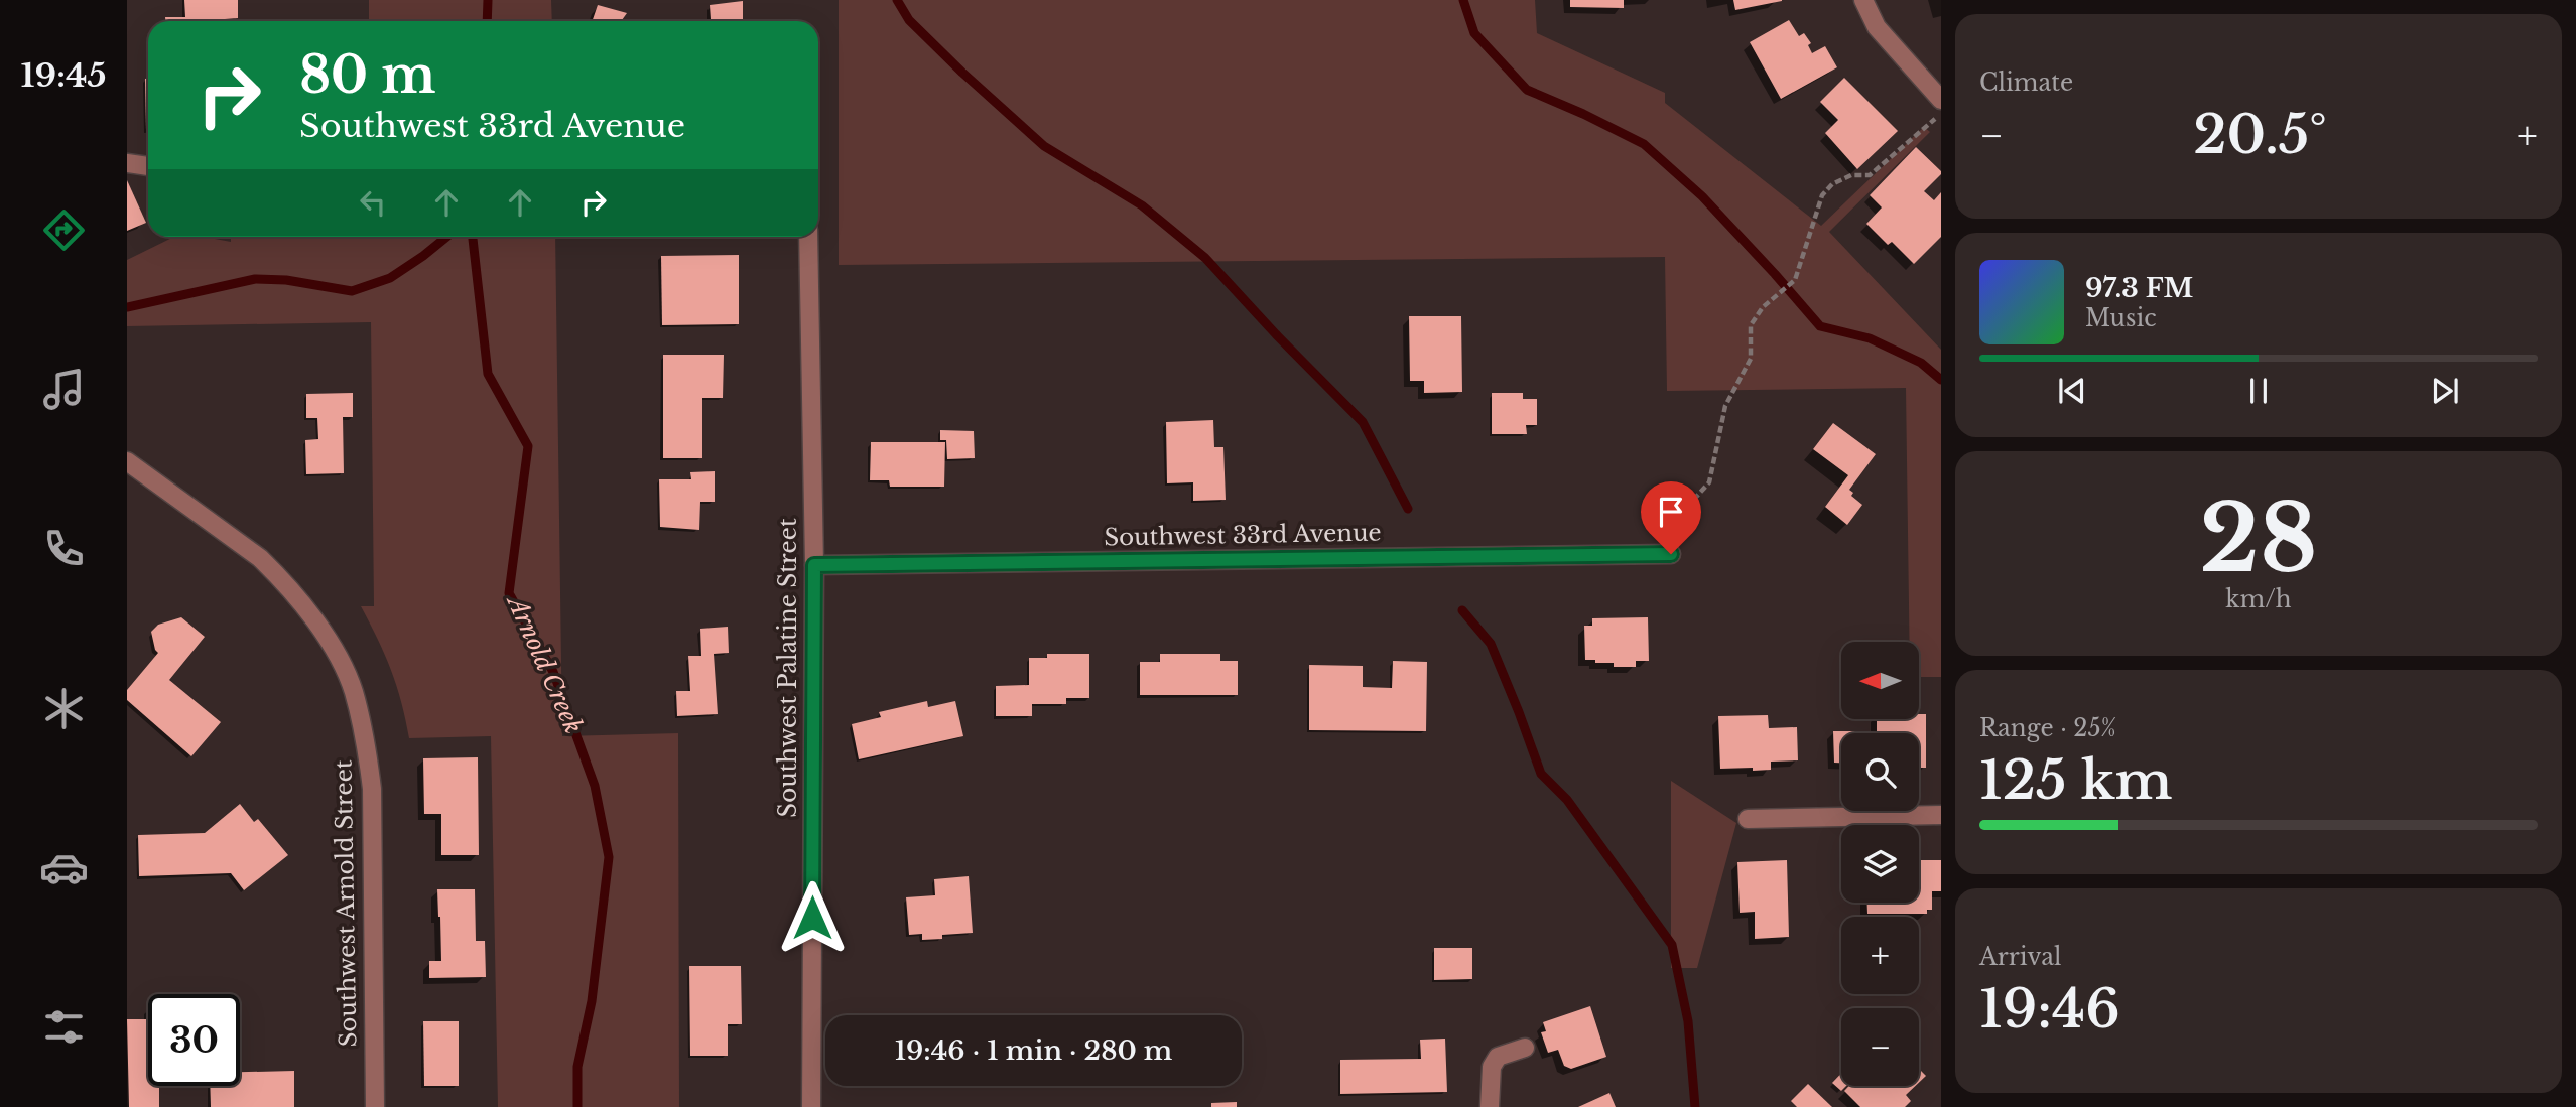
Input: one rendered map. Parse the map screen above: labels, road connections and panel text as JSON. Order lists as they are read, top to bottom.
{
  "streets": {
    "street": ["Southwest 33rd Avenue", "Southwest Palatine Street", "Southwest Arnold Street"]
  },
  "crossings": [
    ["Southwest 33rd Avenue", "Southwest Palatine Street"]
  ],
  "water": ["Arnold Creek"],
  "north": "left",
  "page": {
    "tabs": "19:45",
    "tile": [
      "Climate",
      ["28", "km/h"],
      ["Range · 25%", "125 km"],
      ["Arrival", "19:46"]
    ],
    "turn": ["80 m", "Southwest 33rd Avenue"],
    "heat": ["−", "20.5°", "+"],
    "song": ["97.3 FM", "Music"],
    "map_buttons": ["+", "−"],
    "limit": "30",
    "trip": "19:46 · 1 min · 280 m"
  }
}
